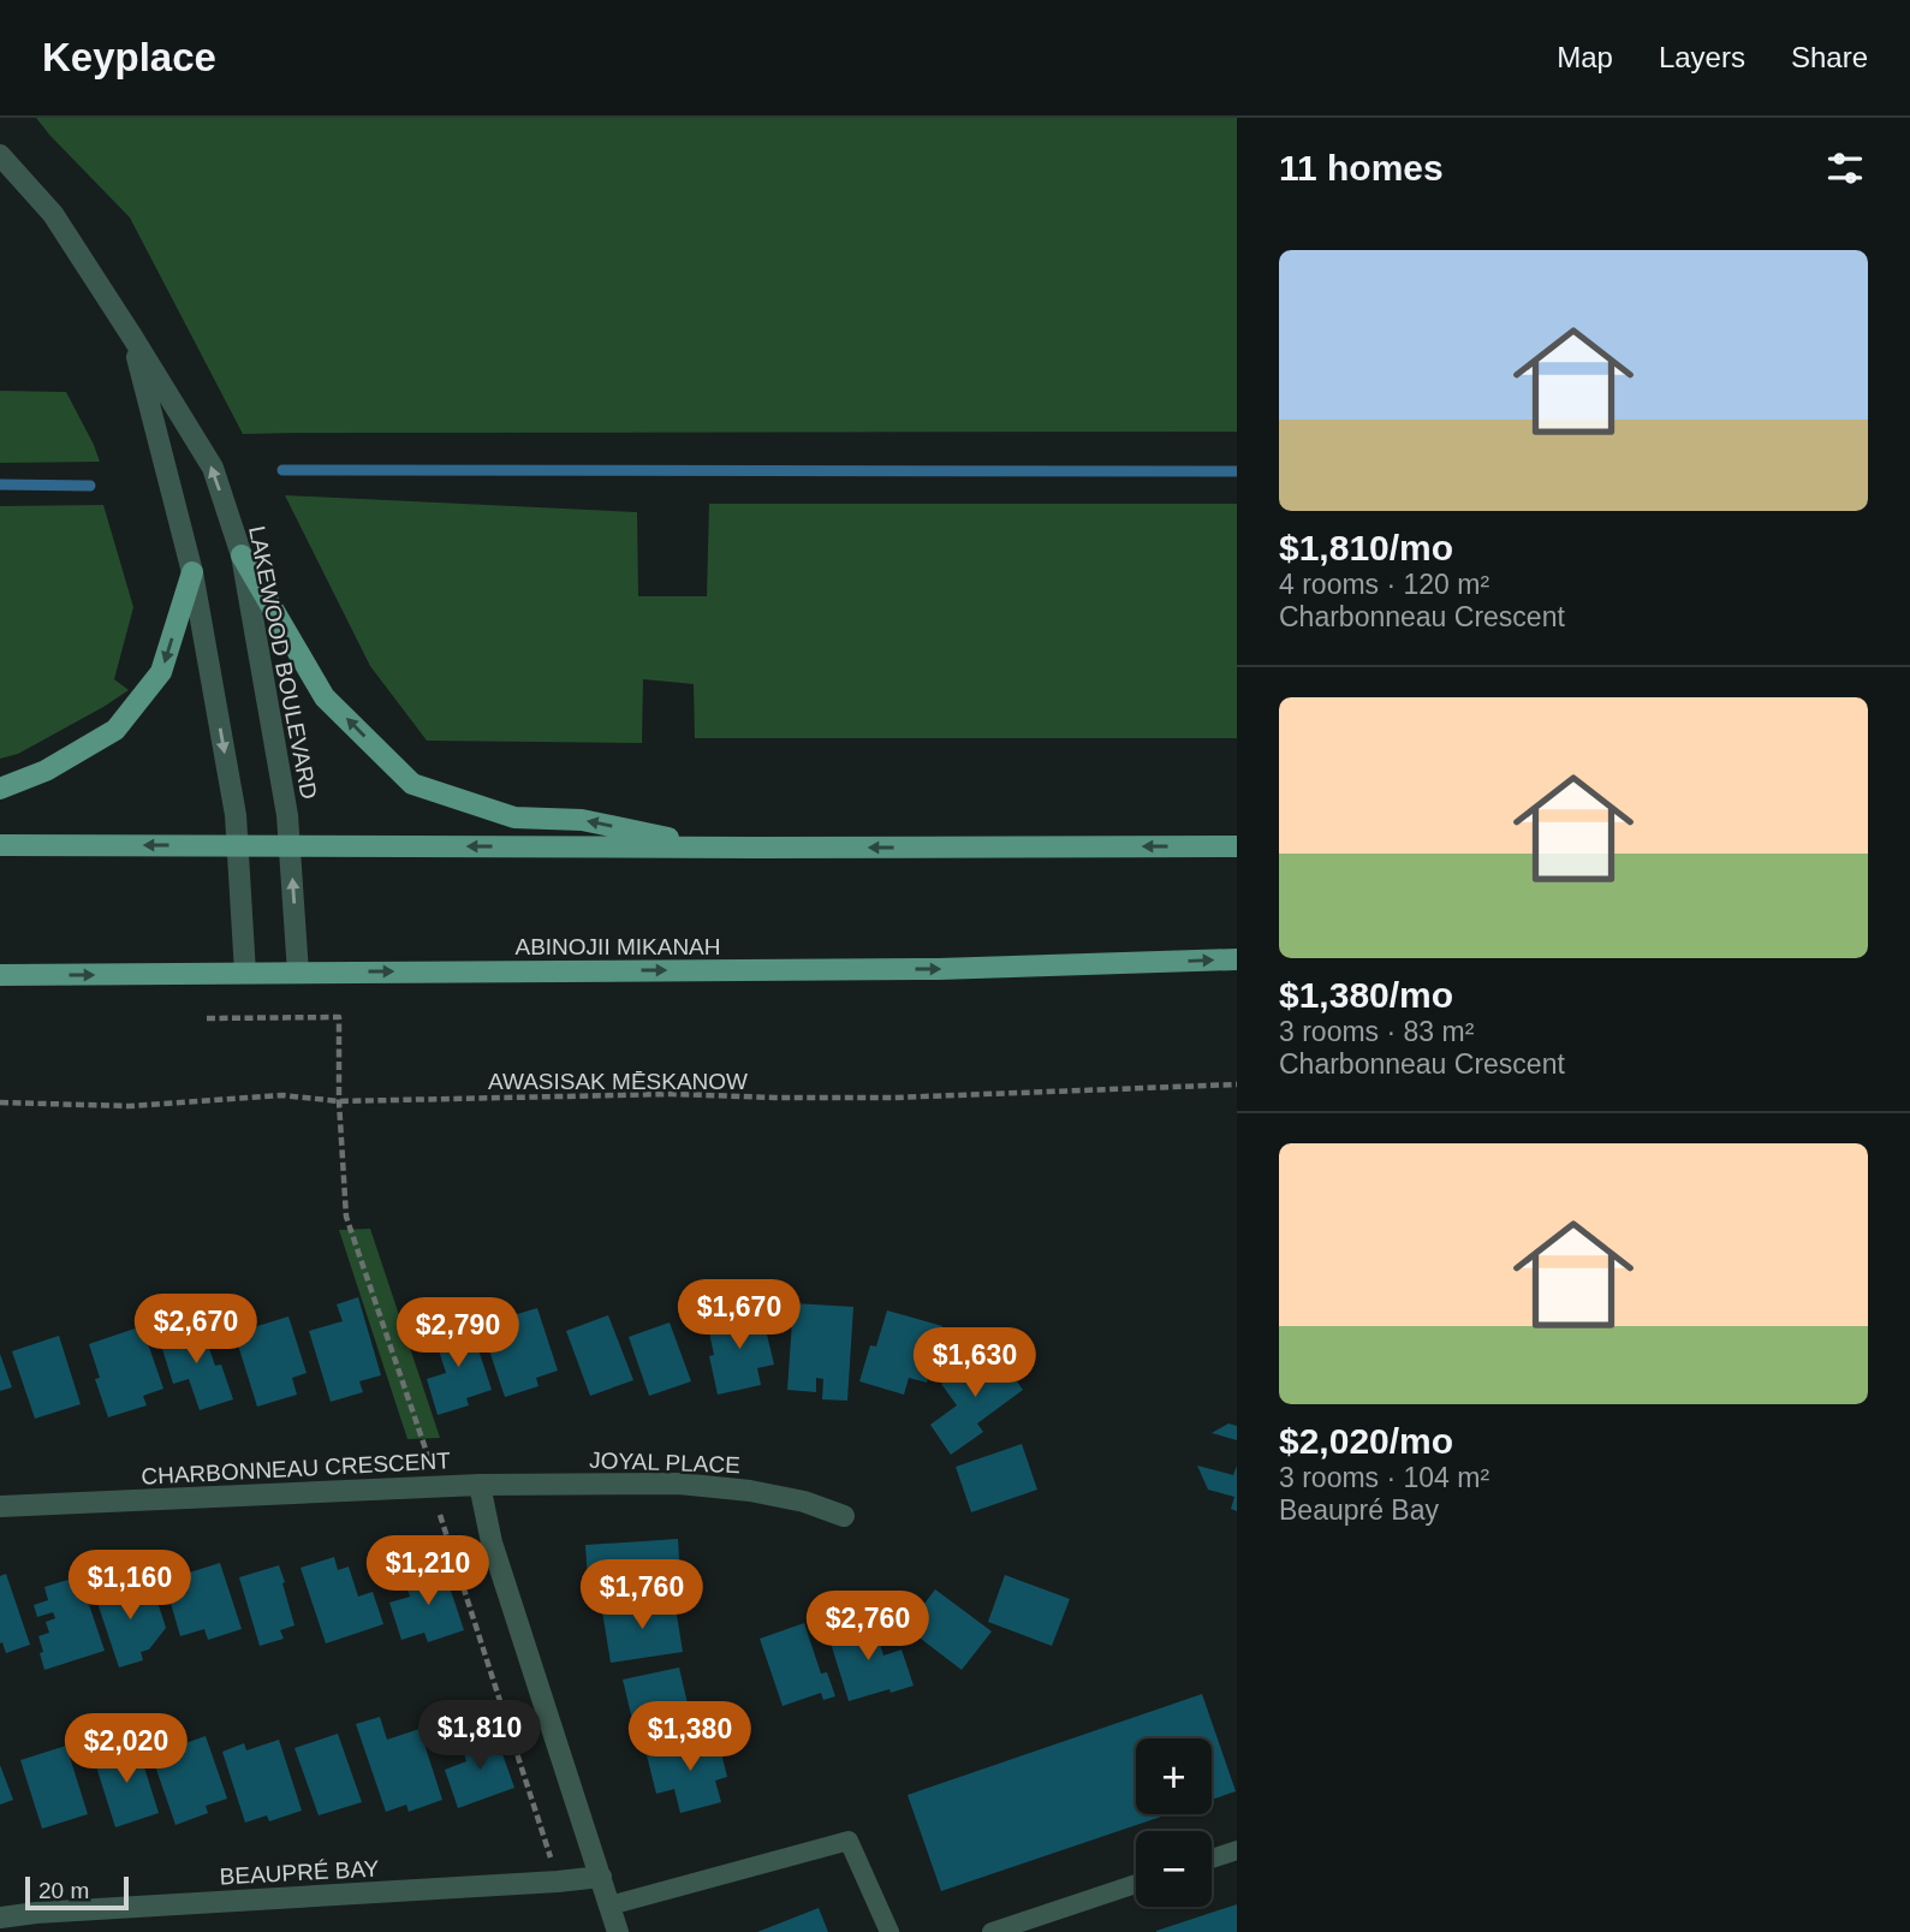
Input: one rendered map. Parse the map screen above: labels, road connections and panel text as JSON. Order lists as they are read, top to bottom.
{
  "streets": {
    "main road": ["ABINOJII MIKANAH"],
    "street": [
      "LAKEWOOD BOULEVARD",
      "JOYAL PLACE",
      "CHARBONNEAU CRESCENT",
      "BEAUPRÉ BAY"
    ],
    "path": ["AWASISAK MĒSKANOW"]
  },
  "crossings": [
    ["LAKEWOOD BOULEVARD", "ABINOJII MIKANAH"],
    ["JOYAL PLACE", "CHARBONNEAU CRESCENT"],
    ["CHARBONNEAU CRESCENT", "BEAUPRÉ BAY"]
  ],
  "scale_bar": "20 m",
  "page": {
    "header": "Keyplace",
    "nav": ["Map", "Layers", "Share"],
    "heading": "11 homes",
    "list": [
      {
        "name": "$1,810/mo",
        "note": "4 rooms · 120 m² · Charbonneau Crescent"
      },
      {
        "name": "$1,380/mo",
        "note": "3 rooms · 83 m² · Charbonneau Crescent"
      },
      {
        "name": "$2,020/mo",
        "note": "3 rooms · 104 m² · Beaupré Bay"
      }
    ],
    "price": [
      "$1,670",
      "$2,670",
      "$2,790",
      "$1,630",
      "$1,210",
      "$1,160",
      "$1,760",
      "$2,760",
      "$1,810",
      "$1,380",
      "$2,020"
    ],
    "map_buttons": ["+", "−"],
    "scale": "20 m"
  }
}
